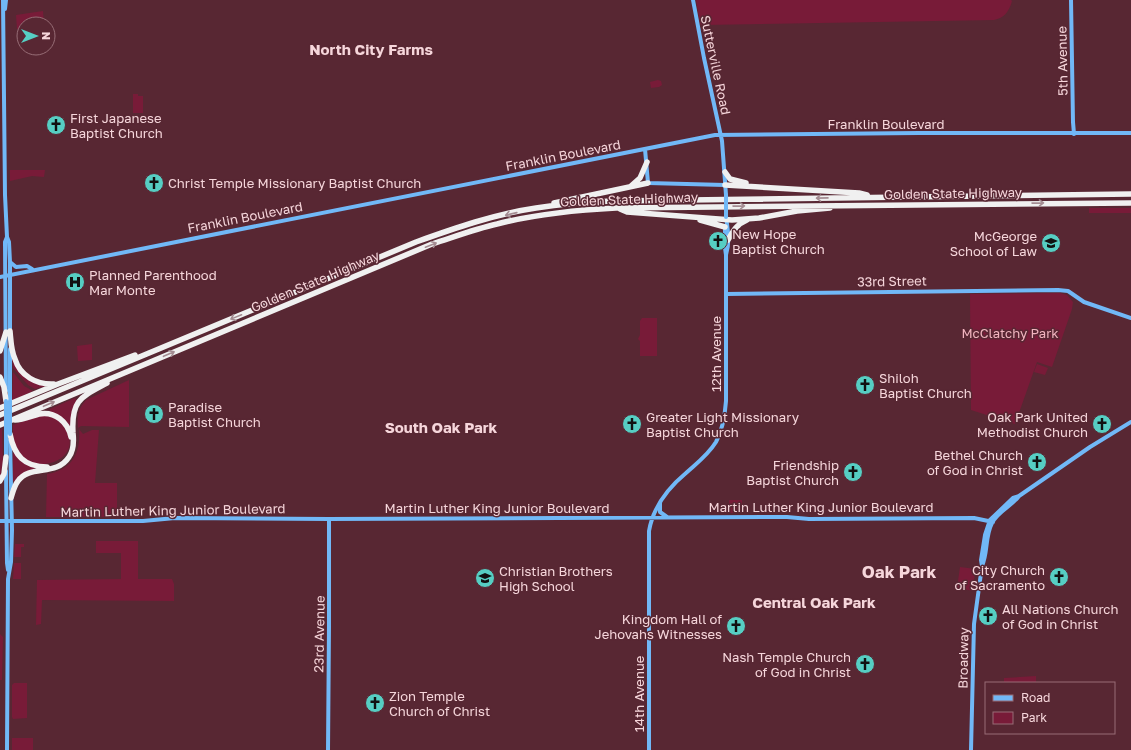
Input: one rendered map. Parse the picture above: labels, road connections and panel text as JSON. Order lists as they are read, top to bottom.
{
  "streets": {
    "highway": ["Golden State Highway"],
    "main road": [
      "5th Avenue",
      "Sutterville Road",
      "Franklin Boulevard",
      "33rd Street",
      "12th Avenue",
      "Martin Luther King Junior Boulevard",
      "23rd Avenue",
      "Broadway",
      "14th Avenue"
    ]
  },
  "crossings": [
    ["5th Avenue", "Franklin Boulevard"],
    ["Sutterville Road", "Franklin Boulevard"],
    ["Sutterville Road", "12th Avenue"],
    ["Franklin Boulevard", "12th Avenue"],
    ["33rd Street", "12th Avenue"],
    ["12th Avenue", "14th Avenue"],
    ["Martin Luther King Junior Boulevard", "23rd Avenue"],
    ["Martin Luther King Junior Boulevard", "Broadway"],
    ["Martin Luther King Junior Boulevard", "14th Avenue"]
  ],
  "districts": [
    "North City Farms",
    "South Oak Park",
    "Oak Park",
    "Central Oak Park"
  ],
  "parks": ["McClatchy Park"],
  "places": {
    "church": [
      "First Japanese Baptist Church",
      "Christ Temple Missionary Baptist Church",
      "New Hope Baptist Church",
      "Shiloh Baptist Church",
      "Paradise Baptist Church",
      "Greater Light Missionary Baptist Church",
      "Oak Park United Methodist Church",
      "Bethel Church of God in Christ",
      "Friendship Baptist Church",
      "City Church of Sacramento",
      "All Nations Church of God in Christ",
      "Kingdom Hall of Jehovahs Witnesses",
      "Nash Temple Church of God in Christ",
      "Zion Temple Church of Christ"
    ],
    "school or university": ["McGeorge School of Law", "Christian Brothers High School"],
    "hospital": ["Planned Parenthood Mar Monte"]
  },
  "legend": ["Road", "Park"],
  "north": "right"
}
